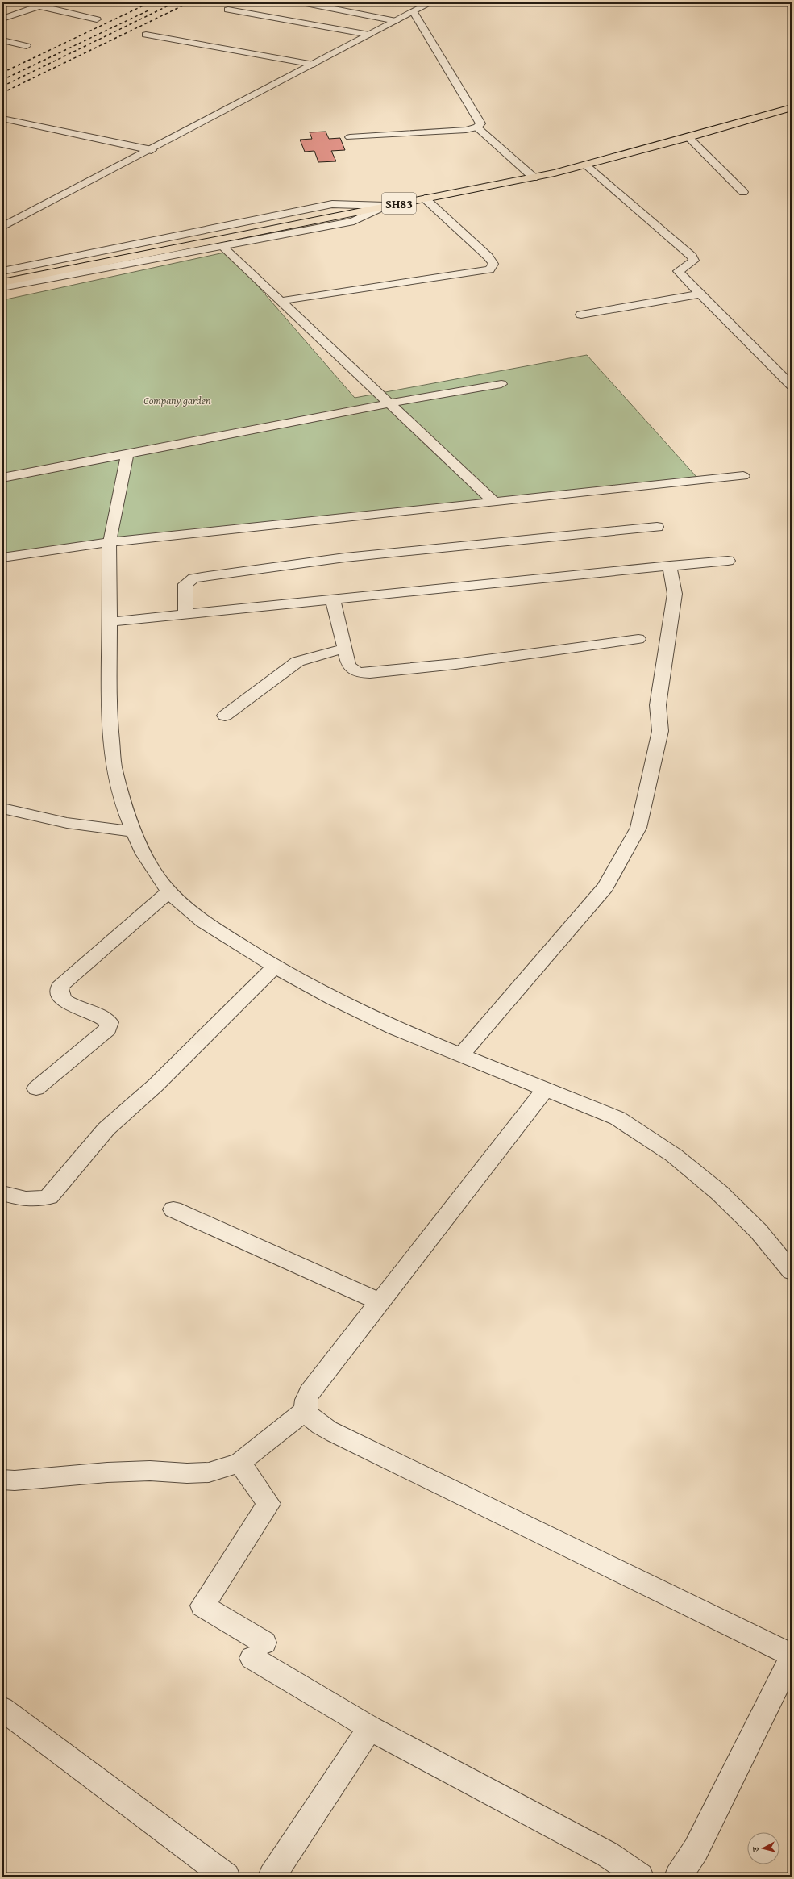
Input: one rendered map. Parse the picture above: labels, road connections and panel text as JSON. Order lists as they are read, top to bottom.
{
  "streets": {
    "main road": ["SH83"]
  },
  "parks": ["Company garden"],
  "north": "left"
}
